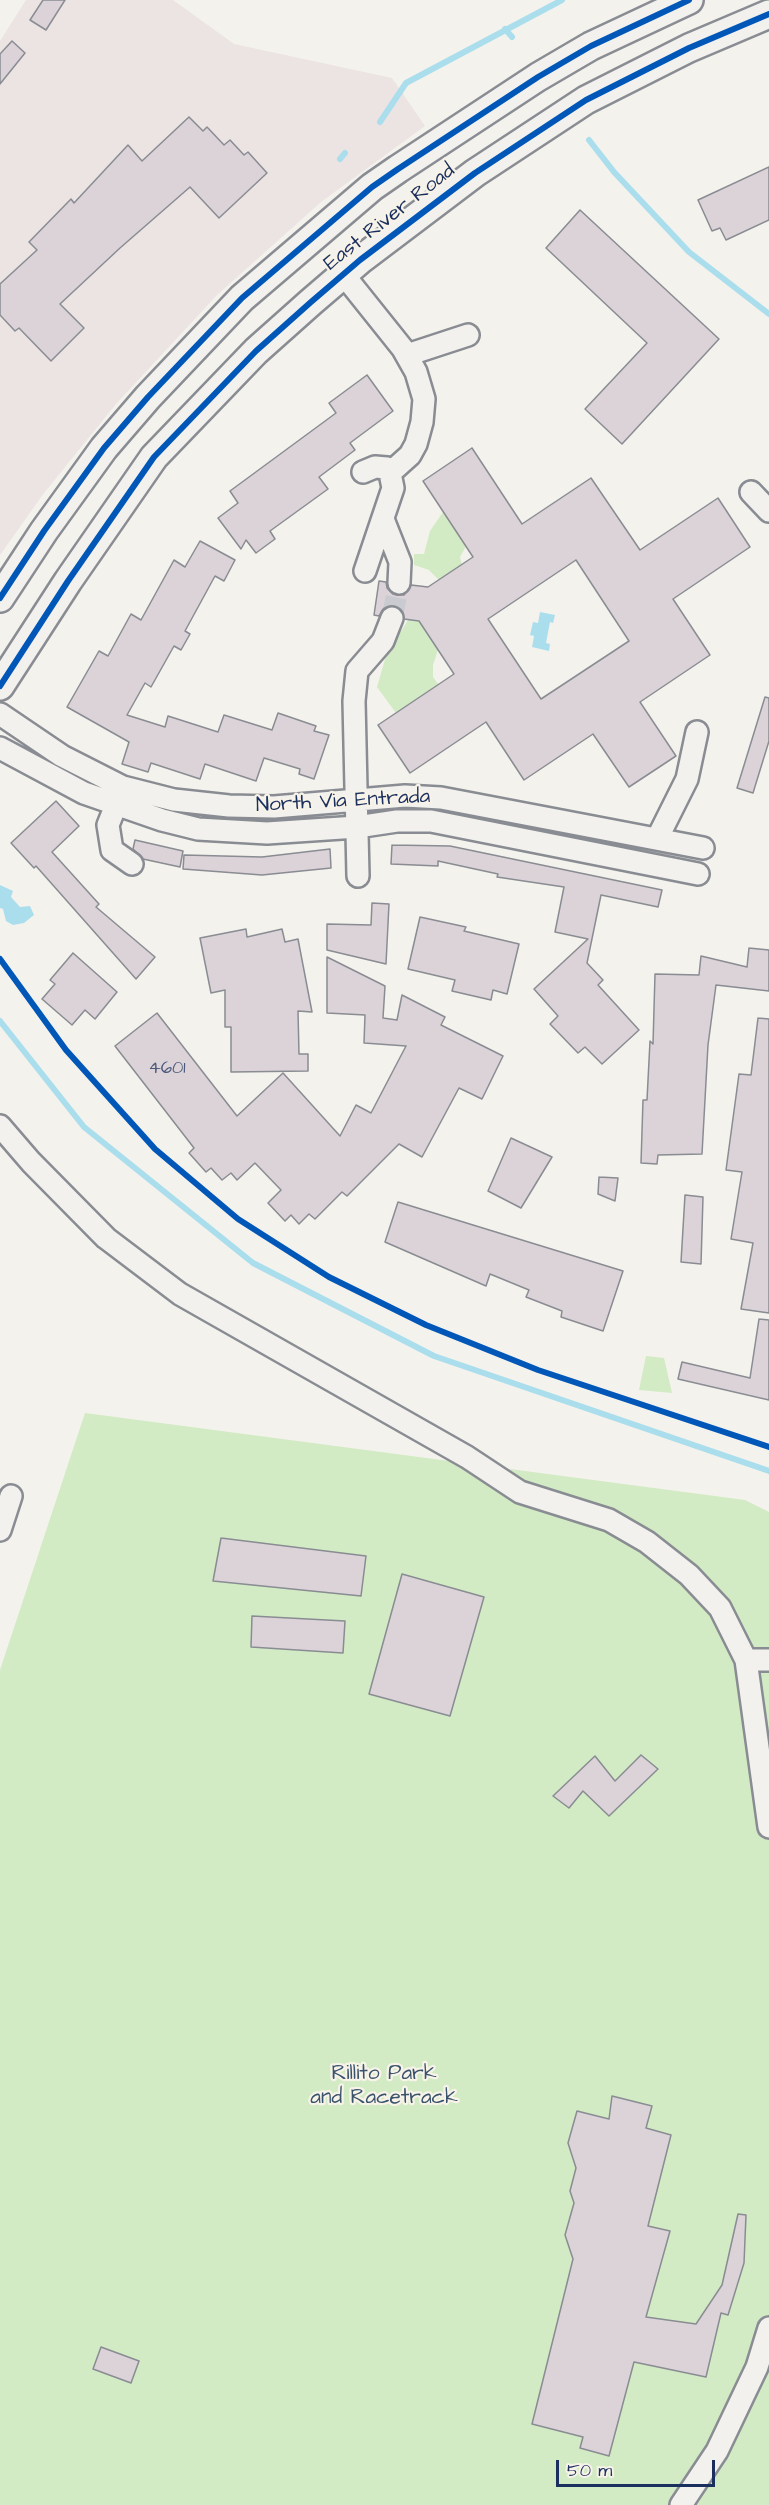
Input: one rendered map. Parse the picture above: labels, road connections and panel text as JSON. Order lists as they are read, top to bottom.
{
  "streets": {
    "main road": ["East River Road"],
    "street": ["North Via Entrada"]
  },
  "parks": ["Rillito Park and Racetrack"],
  "house_numbers": ["4601"],
  "scale_bar": "50 m"
}
